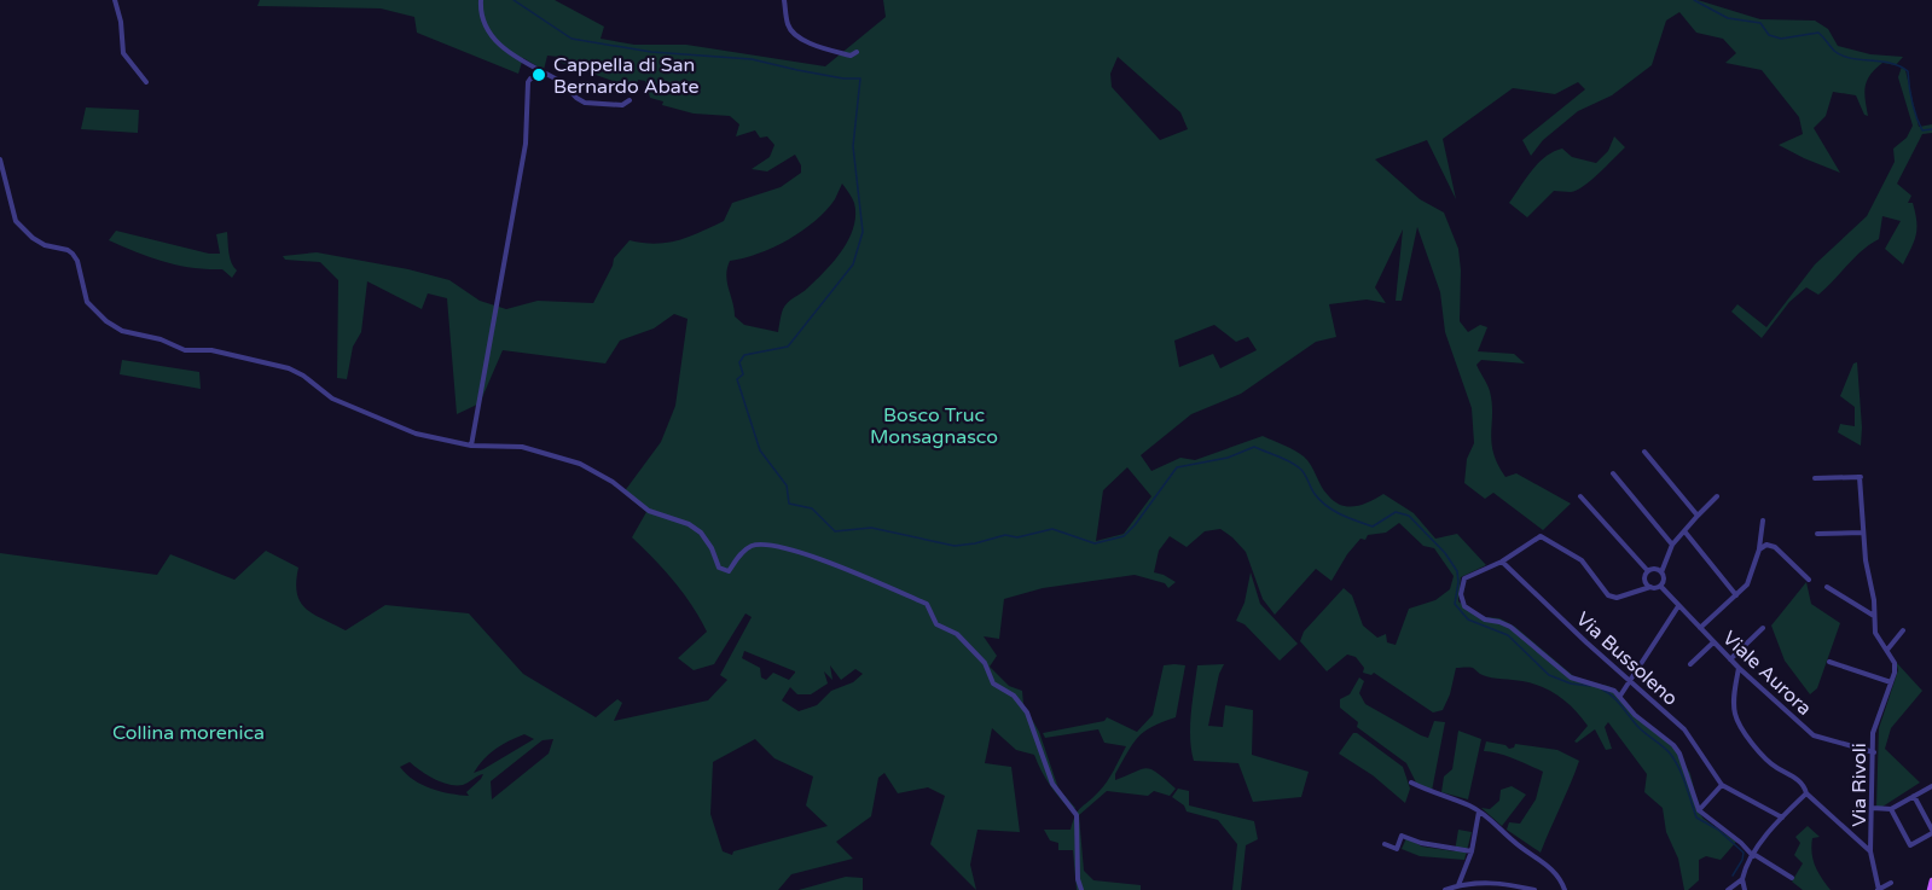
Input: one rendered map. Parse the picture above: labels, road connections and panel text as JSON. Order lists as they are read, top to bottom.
{
  "streets": {
    "street": ["Via Bussoleno", "Viale Aurora", "Via Rivoli"]
  },
  "crossings": [
    ["Viale Aurora", "Via Rivoli"]
  ],
  "parks": ["Bosco Truc Monsagnasco", "Collina morenica"],
  "places": ["Cappella di San Bernardo Abate"]
}
